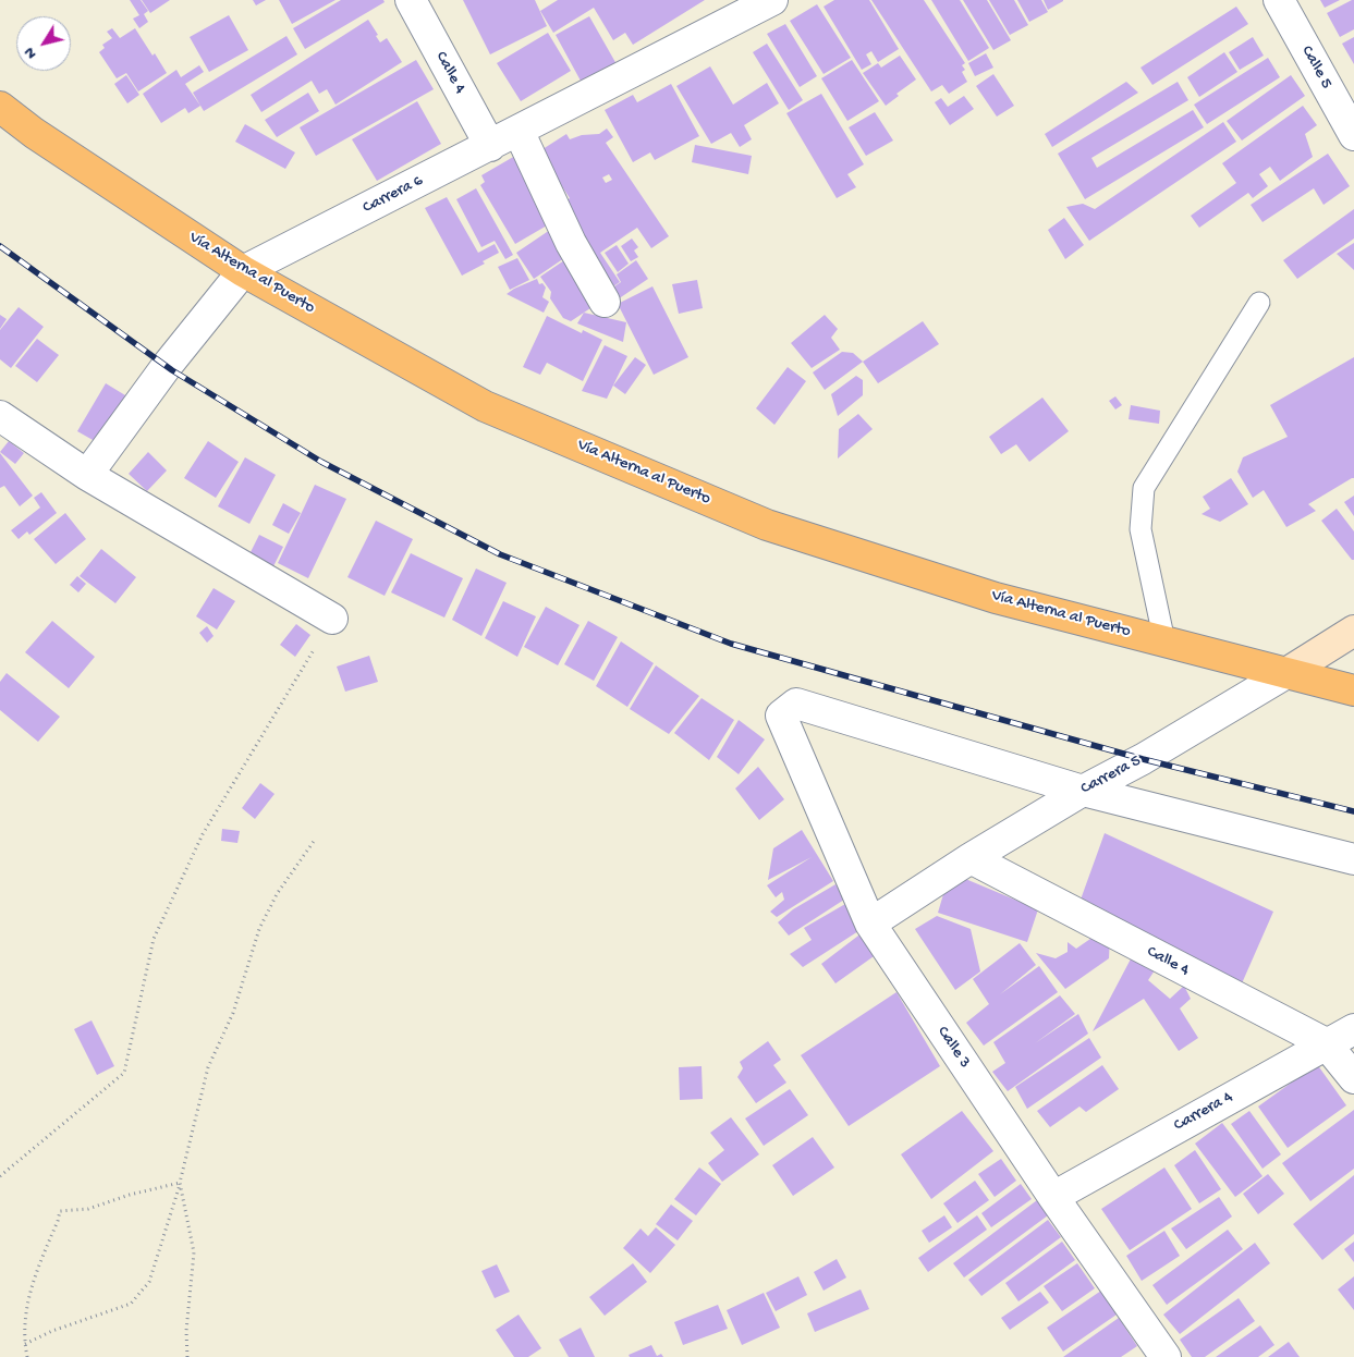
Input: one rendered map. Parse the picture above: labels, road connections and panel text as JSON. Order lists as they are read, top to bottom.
{
  "streets": {
    "main road": ["Vía Alterna al Puerto"],
    "street": [
      "Calle 5",
      "Calle 4",
      "Carrera 6",
      "Carrera 5",
      "Calle 3",
      "Carrera 4"
    ]
  },
  "crossings": [
    ["Calle 4", "Carrera 6"],
    ["Calle 4", "Carrera 5"],
    ["Calle 4", "Carrera 4"],
    ["Carrera 6", "Vía Alterna al Puerto"],
    ["Vía Alterna al Puerto", "Carrera 5"],
    ["Carrera 5", "Calle 3"],
    ["Calle 3", "Carrera 4"]
  ],
  "north": "bottom left"
}
